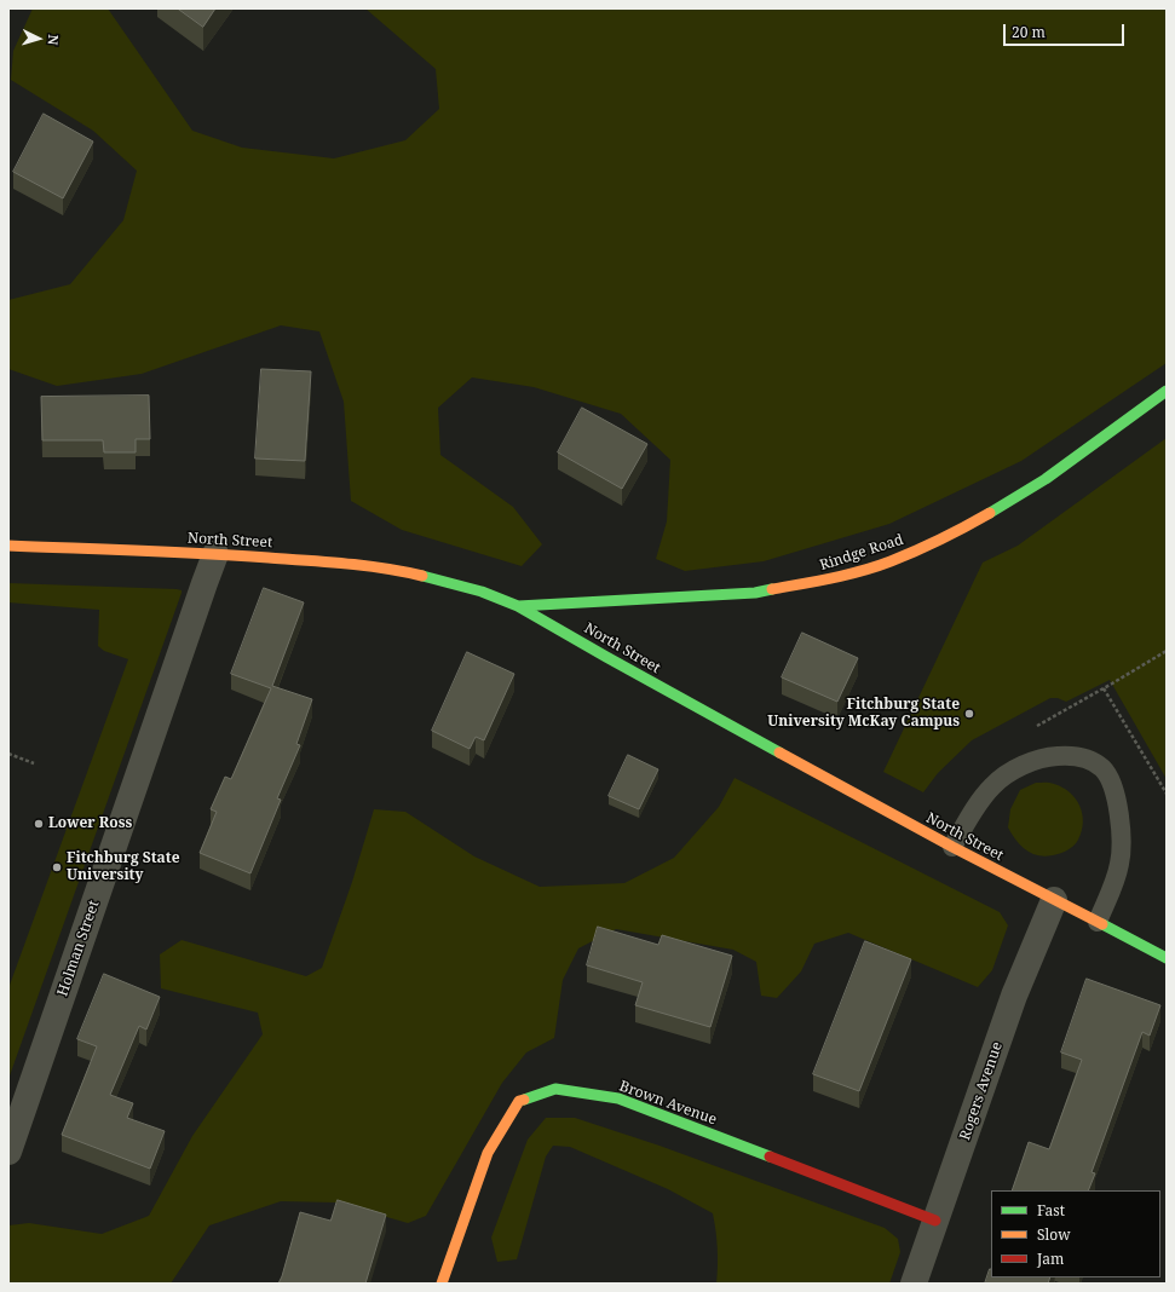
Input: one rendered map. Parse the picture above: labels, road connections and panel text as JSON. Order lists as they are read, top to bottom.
{
  "streets": {
    "street": [
      "North Street",
      "Rindge Road",
      "Holman Street",
      "Rogers Avenue",
      "Brown Avenue"
    ]
  },
  "crossings": [
    ["North Street", "Rindge Road"],
    ["North Street", "Holman Street"],
    ["North Street", "Rogers Avenue"],
    ["Rogers Avenue", "Brown Avenue"]
  ],
  "places": ["Fitchburg State University McKay Campus", "Lower Ross", "Fitchburg State University"],
  "legend": ["Fast", "Slow", "Jam"],
  "scale_bar": "20 m",
  "north": "right"
}
